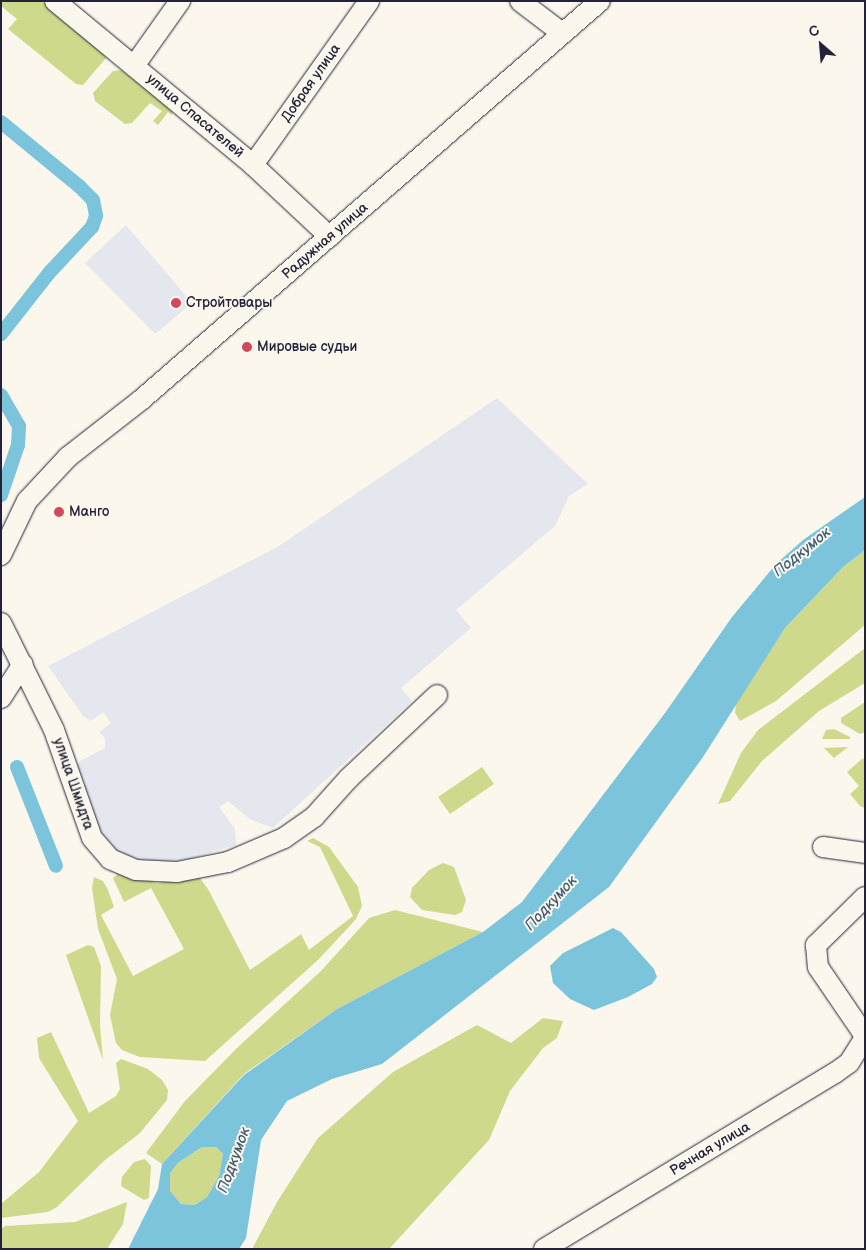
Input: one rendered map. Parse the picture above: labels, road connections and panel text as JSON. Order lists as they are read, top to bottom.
{
  "streets": {
    "street": [
      "Добрая улица",
      "улица Спасателей",
      "Радужная улица",
      "улица Шмидта",
      "Речная улица"
    ]
  },
  "crossings": [
    ["Добрая улица", "улица Спасателей"],
    ["улица Спасателей", "Радужная улица"]
  ],
  "water": ["Подкумок"],
  "places": ["Стройтовары", "Мировые судьи", "Манго"],
  "north": "top left"
}
